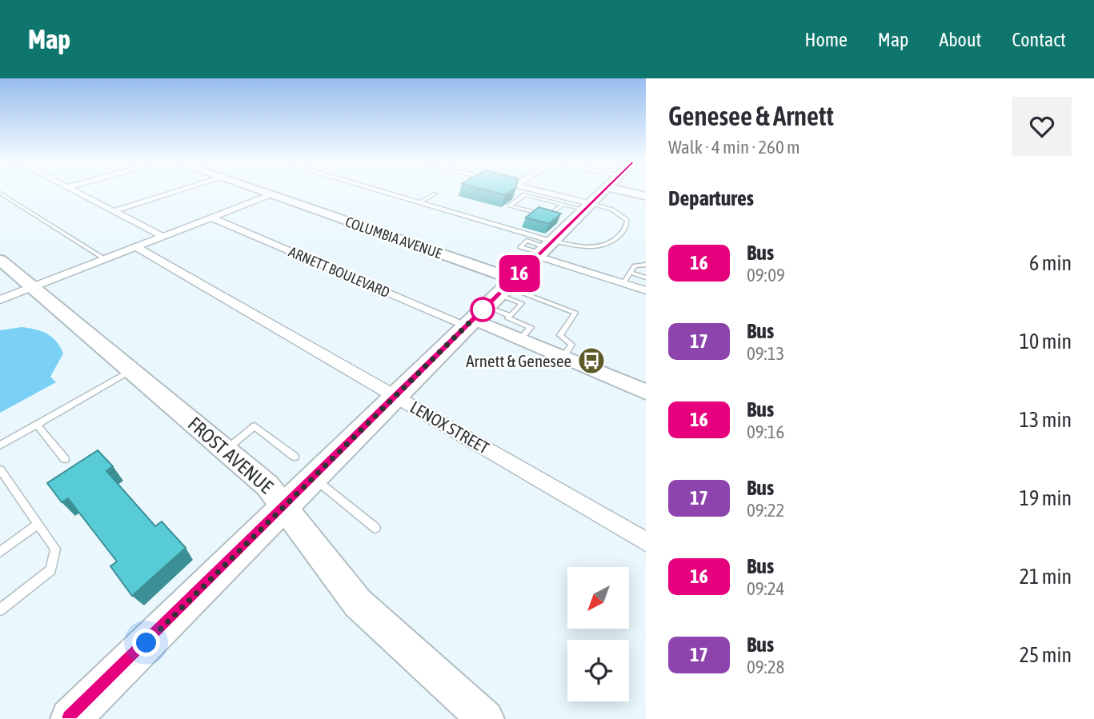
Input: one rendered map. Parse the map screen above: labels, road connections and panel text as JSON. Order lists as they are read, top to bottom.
{
  "streets": {
    "street": [
      "COLUMBIA AVENUE",
      "ARNETT BOULEVARD",
      "LENOX STREET",
      "FROST AVENUE"
    ]
  },
  "places": {
    "bus stop": ["Arnett & Genesee"]
  },
  "lines": ["bus line 16"],
  "north": "bottom left",
  "page": {
    "header": "Map",
    "nav": [
      "Home",
      "Map",
      "About",
      "Contact"
    ],
    "on_map": "16",
    "heading": [
      ["Genesee & Arnett", "Walk · 4 min · 260 m"],
      "Departures"
    ],
    "list": [
      {
        "mark": "16",
        "name": "Bus",
        "note": "09:09",
        "value": "6 min"
      },
      {
        "mark": "17",
        "name": "Bus",
        "note": "09:13",
        "value": "10 min"
      },
      {
        "mark": "16",
        "name": "Bus",
        "note": "09:16",
        "value": "13 min"
      },
      {
        "mark": "17",
        "name": "Bus",
        "note": "09:22",
        "value": "19 min"
      },
      {
        "mark": "16",
        "name": "Bus",
        "note": "09:24",
        "value": "21 min"
      },
      {
        "mark": "17",
        "name": "Bus",
        "note": "09:28",
        "value": "25 min"
      }
    ]
  }
}
